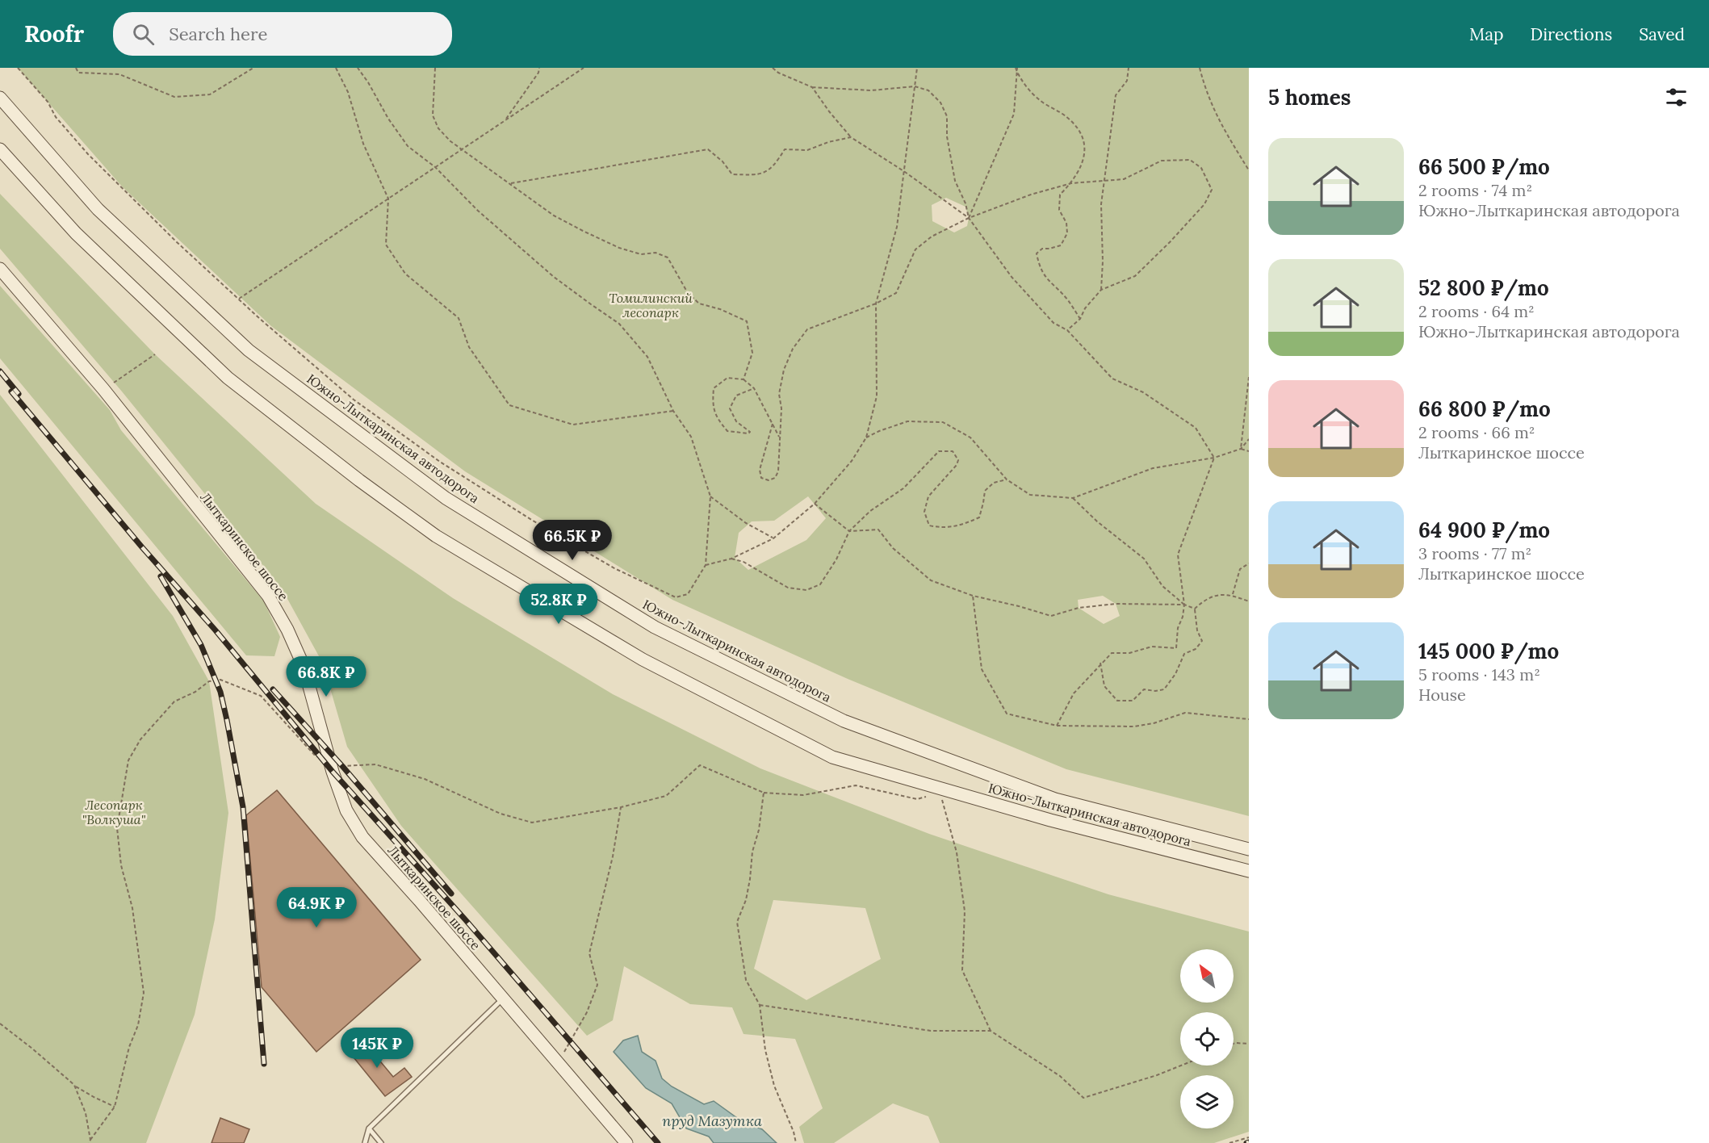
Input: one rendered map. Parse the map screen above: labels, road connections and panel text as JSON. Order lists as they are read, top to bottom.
{
  "streets": {
    "main road": ["Южно-Лыткаринская автодорога", "Лыткаринское шоссе"]
  },
  "water": ["пруд Мазутка"],
  "parks": ["Томилинский лесопарк", "Лесопарк \"Волкуша\""],
  "north": "top left",
  "page": {
    "header": "Roofr",
    "search": "Search here",
    "nav": ["Map", "Directions", "Saved"],
    "heading": "5 homes",
    "list": [
      {
        "name": "66 500 ₽/mo",
        "note": "2 rooms · 74 m² · Южно-Лыткаринская автодорога"
      },
      {
        "name": "52 800 ₽/mo",
        "note": "2 rooms · 64 m² · Южно-Лыткаринская автодорога"
      },
      {
        "name": "66 800 ₽/mo",
        "note": "2 rooms · 66 m² · Лыткаринское шоссе"
      },
      {
        "name": "64 900 ₽/mo",
        "note": "3 rooms · 77 m² · Лыткаринское шоссе"
      },
      {
        "name": "145 000 ₽/mo",
        "note": "5 rooms · 143 m² · House"
      }
    ],
    "price": [
      "66.5K ₽",
      "52.8K ₽",
      "66.8K ₽",
      "64.9K ₽",
      "145K ₽"
    ]
  }
}
